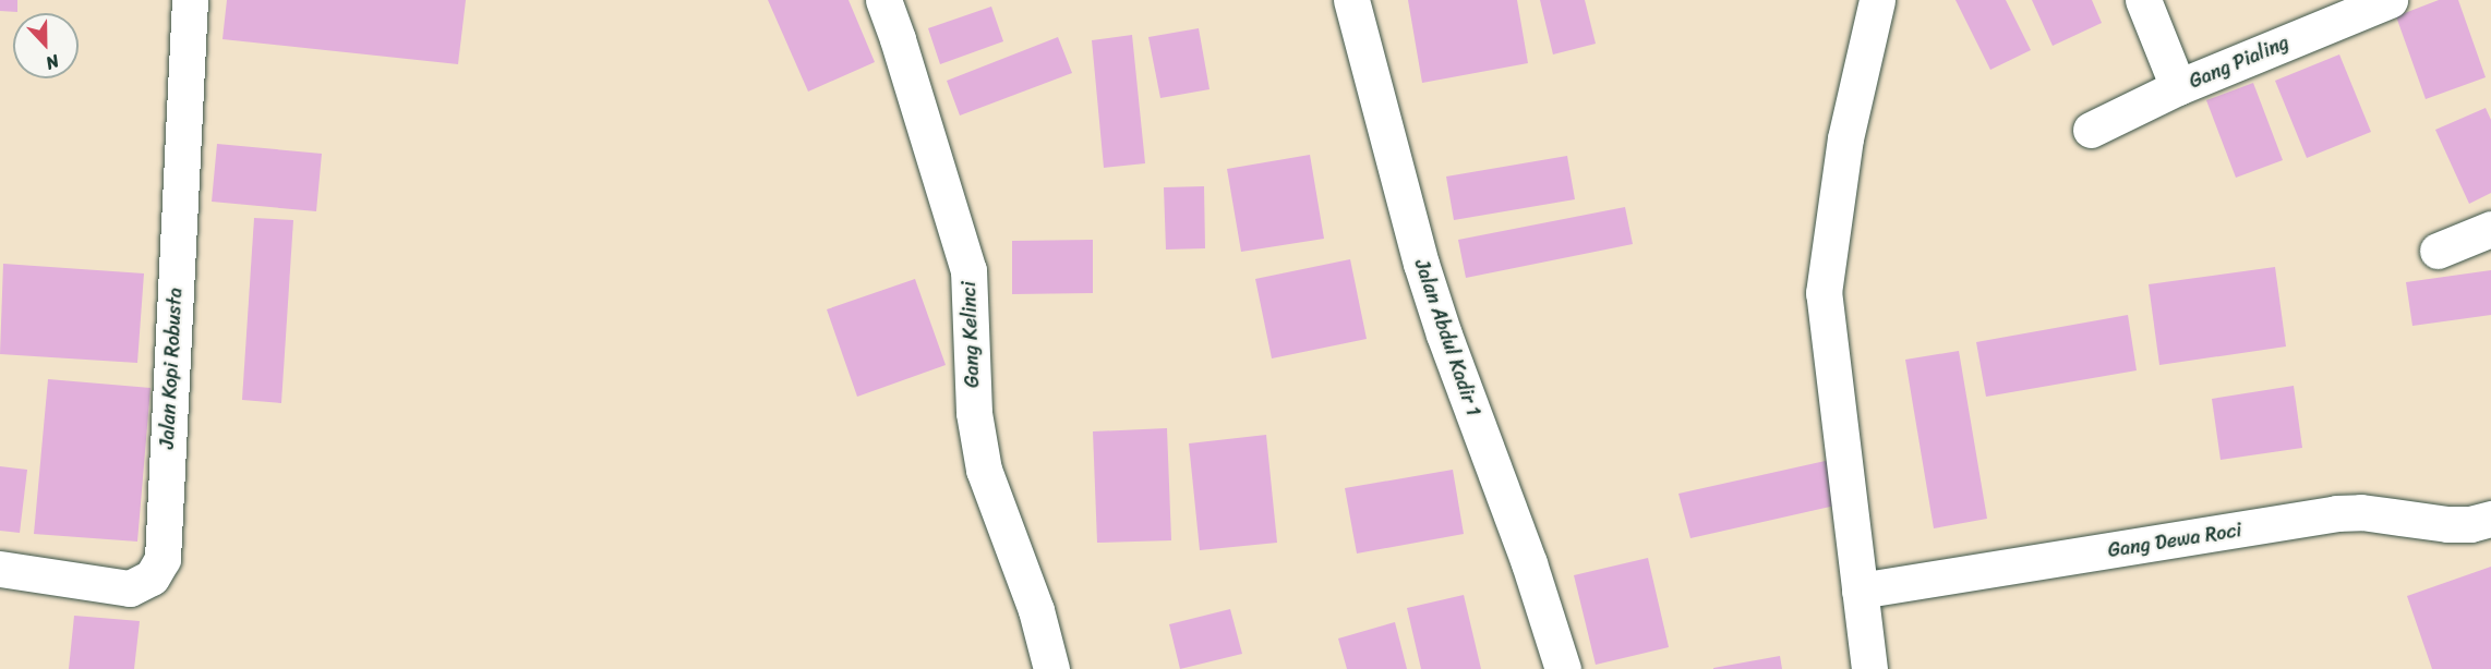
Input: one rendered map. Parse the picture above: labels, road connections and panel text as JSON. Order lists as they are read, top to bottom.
{
  "streets": {
    "street": [
      "Gang Pialing",
      "Gang Kelinci",
      "Jalan Abdul Kadir 1",
      "Jalan Kopi Robusta",
      "Gang Dewa Roci"
    ]
  },
  "north": "bottom"
}
